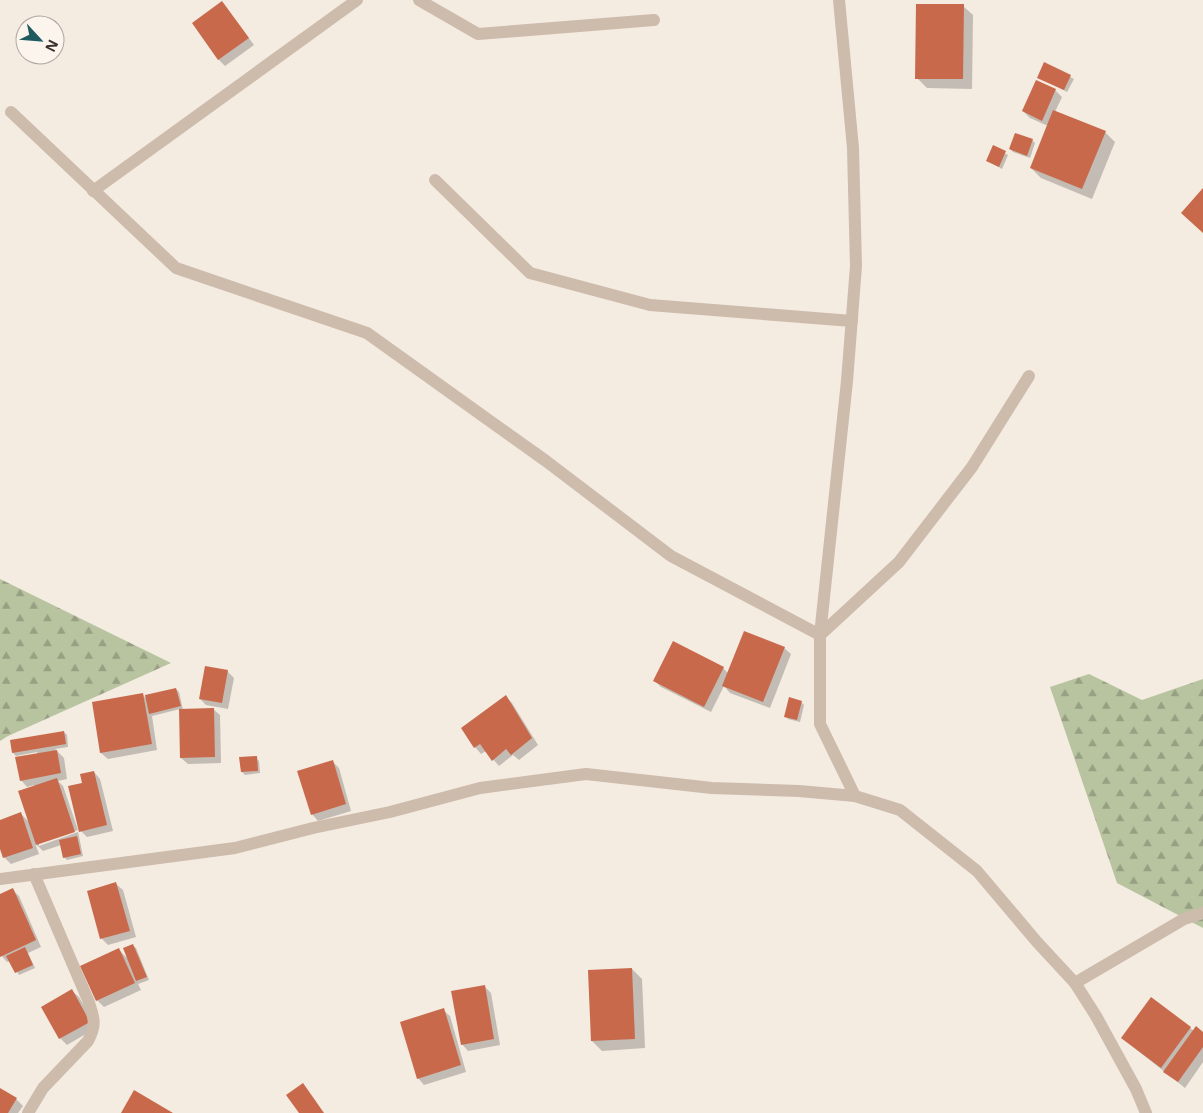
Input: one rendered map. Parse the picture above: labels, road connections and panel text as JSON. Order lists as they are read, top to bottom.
{
  "north": "bottom right"
}
